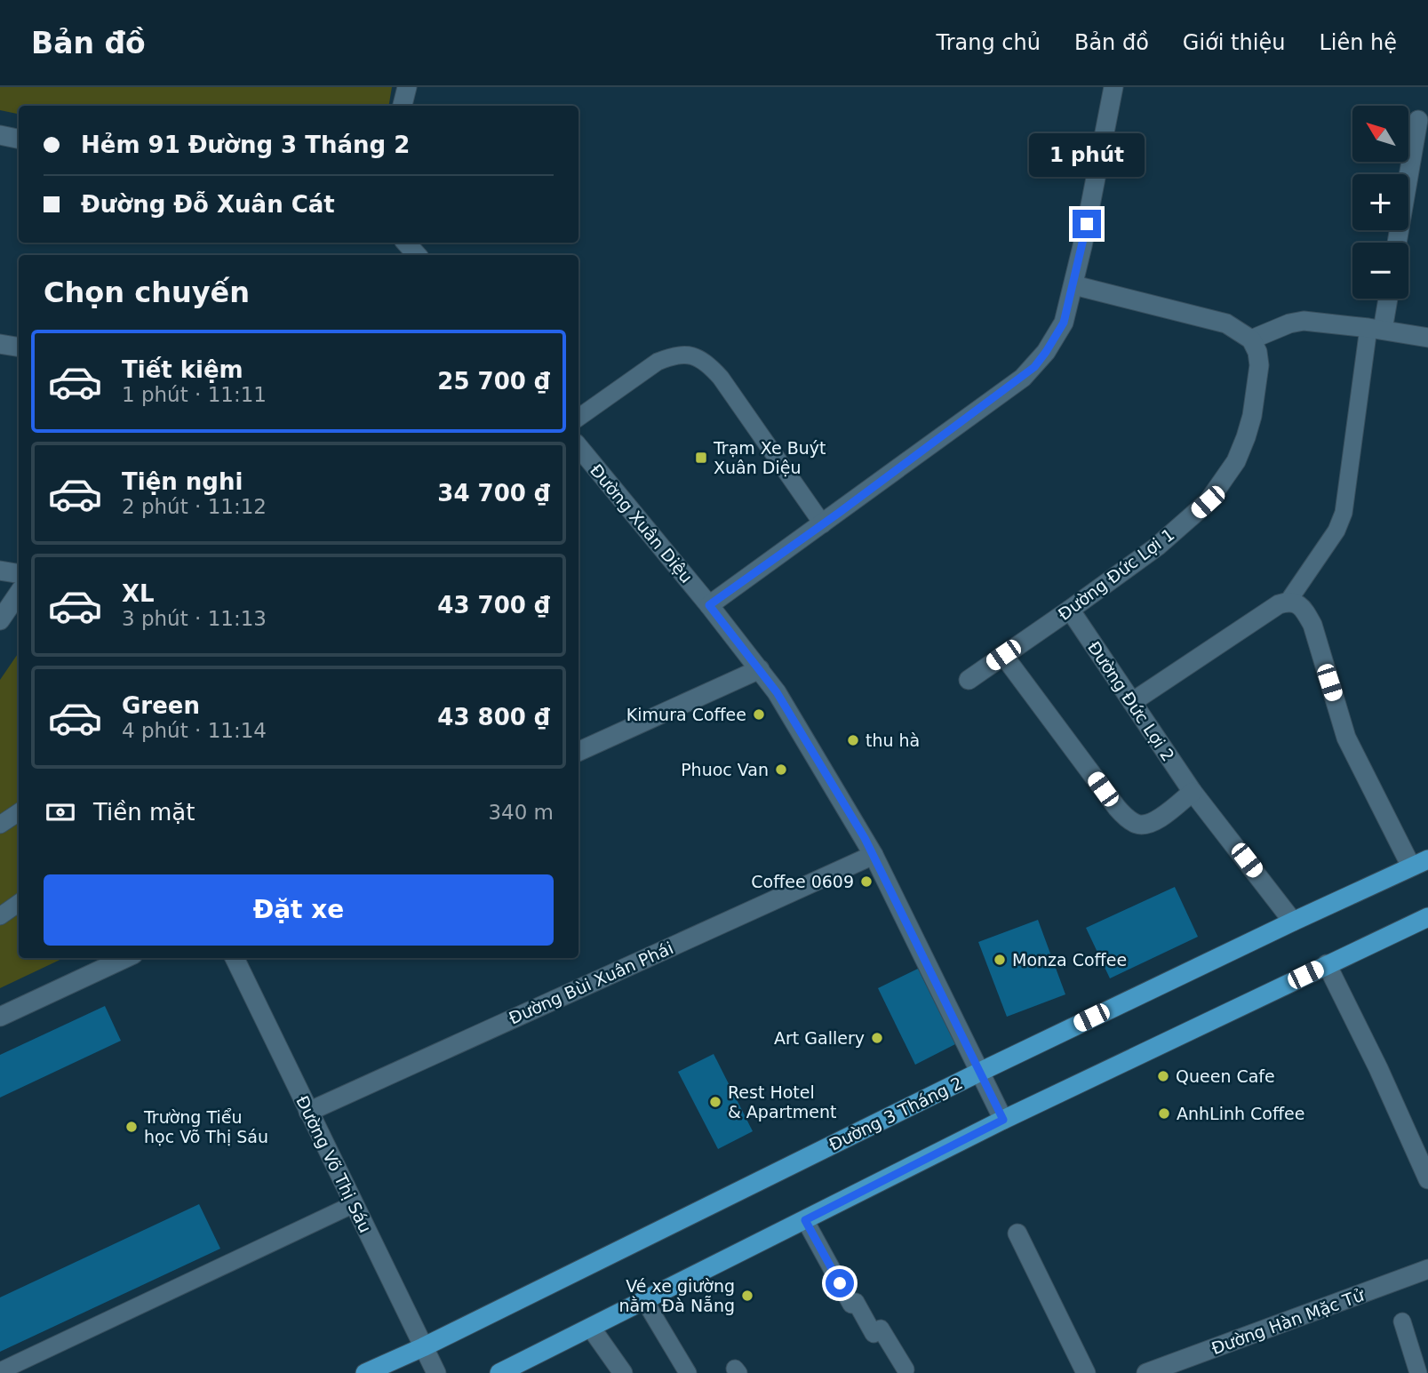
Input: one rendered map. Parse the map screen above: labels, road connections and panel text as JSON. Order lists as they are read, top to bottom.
{
  "streets": {
    "main road": ["Đường 3 Tháng 2"],
    "street": [
      "Đường Xuân Diệu",
      "Đường Đức Lợi 1",
      "Đường Đức Lợi 2",
      "Đường Bùi Xuân Phái",
      "Đường Võ Thị Sáu",
      "Đường Hàn Mặc Tử"
    ]
  },
  "crossings": [
    ["Đường Xuân Diệu", "Đường Bùi Xuân Phái"],
    ["Đường Xuân Diệu", "Đường 3 Tháng 2"],
    ["Đường Đức Lợi 1", "Đường Đức Lợi 2"],
    ["Đường Đức Lợi 2", "Đường 3 Tháng 2"],
    ["Đường Bùi Xuân Phái", "Đường Võ Thị Sáu"],
    ["Đường 3 Tháng 2", "Đường Võ Thị Sáu"]
  ],
  "places": {
    "transit": ["Trạm Xe Buýt Xuân Diệu"],
    "other": [
      "Kimura Coffee",
      "thu hà",
      "Phuoc Van",
      "Coffee 0609",
      "Monza Coffee",
      "Art Gallery",
      "Queen Cafe",
      "Rest Hotel & Apartment",
      "AnhLinh Coffee",
      "Trường Tiểu học Võ Thị Sáu",
      "Vé xe giường nằm Đà Nẵng"
    ]
  },
  "north": "top left",
  "page": {
    "header": "Bản đồ",
    "nav": [
      "Trang chủ",
      "Bản đồ",
      "Giới thiệu",
      "Liên hệ"
    ],
    "map_buttons": ["+", "−"],
    "banner": ["Hẻm 91 Đường 3 Tháng 2", "Đường Đỗ Xuân Cát"],
    "bubble": "1 phút",
    "heading": "Chọn chuyến",
    "list": [
      {
        "name": "Tiết kiệm",
        "note": "1 phút · 11:11",
        "value": "25 700 ₫"
      },
      {
        "name": "Tiện nghi",
        "note": "2 phút · 11:12",
        "value": "34 700 ₫"
      },
      {
        "name": "XL",
        "note": "3 phút · 11:13",
        "value": "43 700 ₫"
      },
      {
        "name": "Green",
        "note": "4 phút · 11:14",
        "value": "43 800 ₫"
      }
    ],
    "pay": ["Tiền mặt", "340 m"],
    "buttons": "Đặt xe"
  }
}
